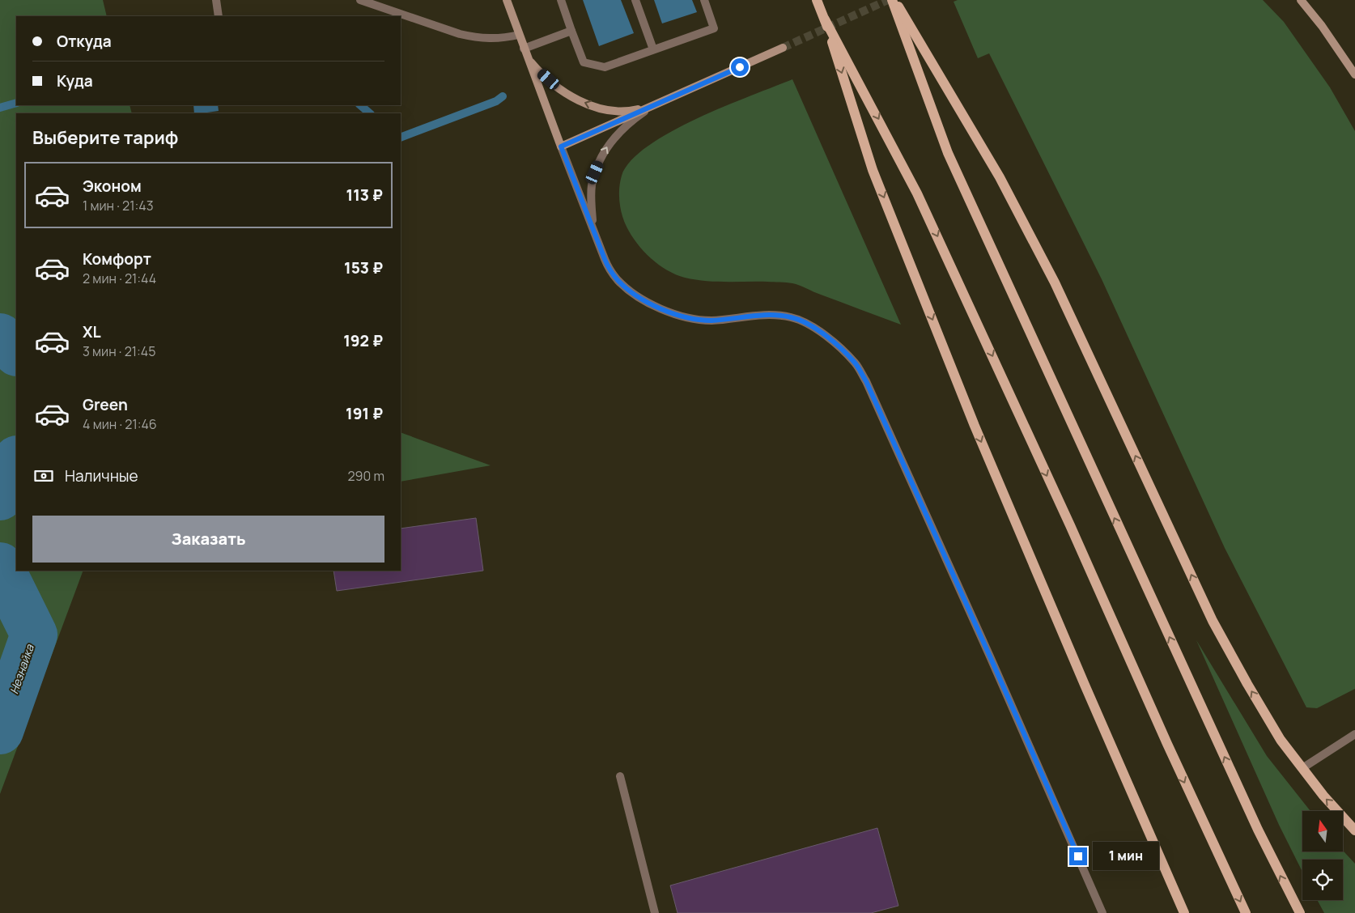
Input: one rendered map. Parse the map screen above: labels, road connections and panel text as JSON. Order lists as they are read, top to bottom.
{
  "water": ["Незнайка"],
  "north": "top",
  "page": {
    "banner": ["Откуда", "Куда"],
    "heading": "Выберите тариф",
    "list": [
      {
        "name": "Эконом",
        "note": "1 мин · 21:43",
        "value": "113 ₽"
      },
      {
        "name": "Комфорт",
        "note": "2 мин · 21:44",
        "value": "153 ₽"
      },
      {
        "name": "XL",
        "note": "3 мин · 21:45",
        "value": "192 ₽"
      },
      {
        "name": "Green",
        "note": "4 мин · 21:46",
        "value": "191 ₽"
      }
    ],
    "pay": ["Наличные", "290 m"],
    "buttons": "Заказать",
    "bubble": "1 мин"
  }
}
